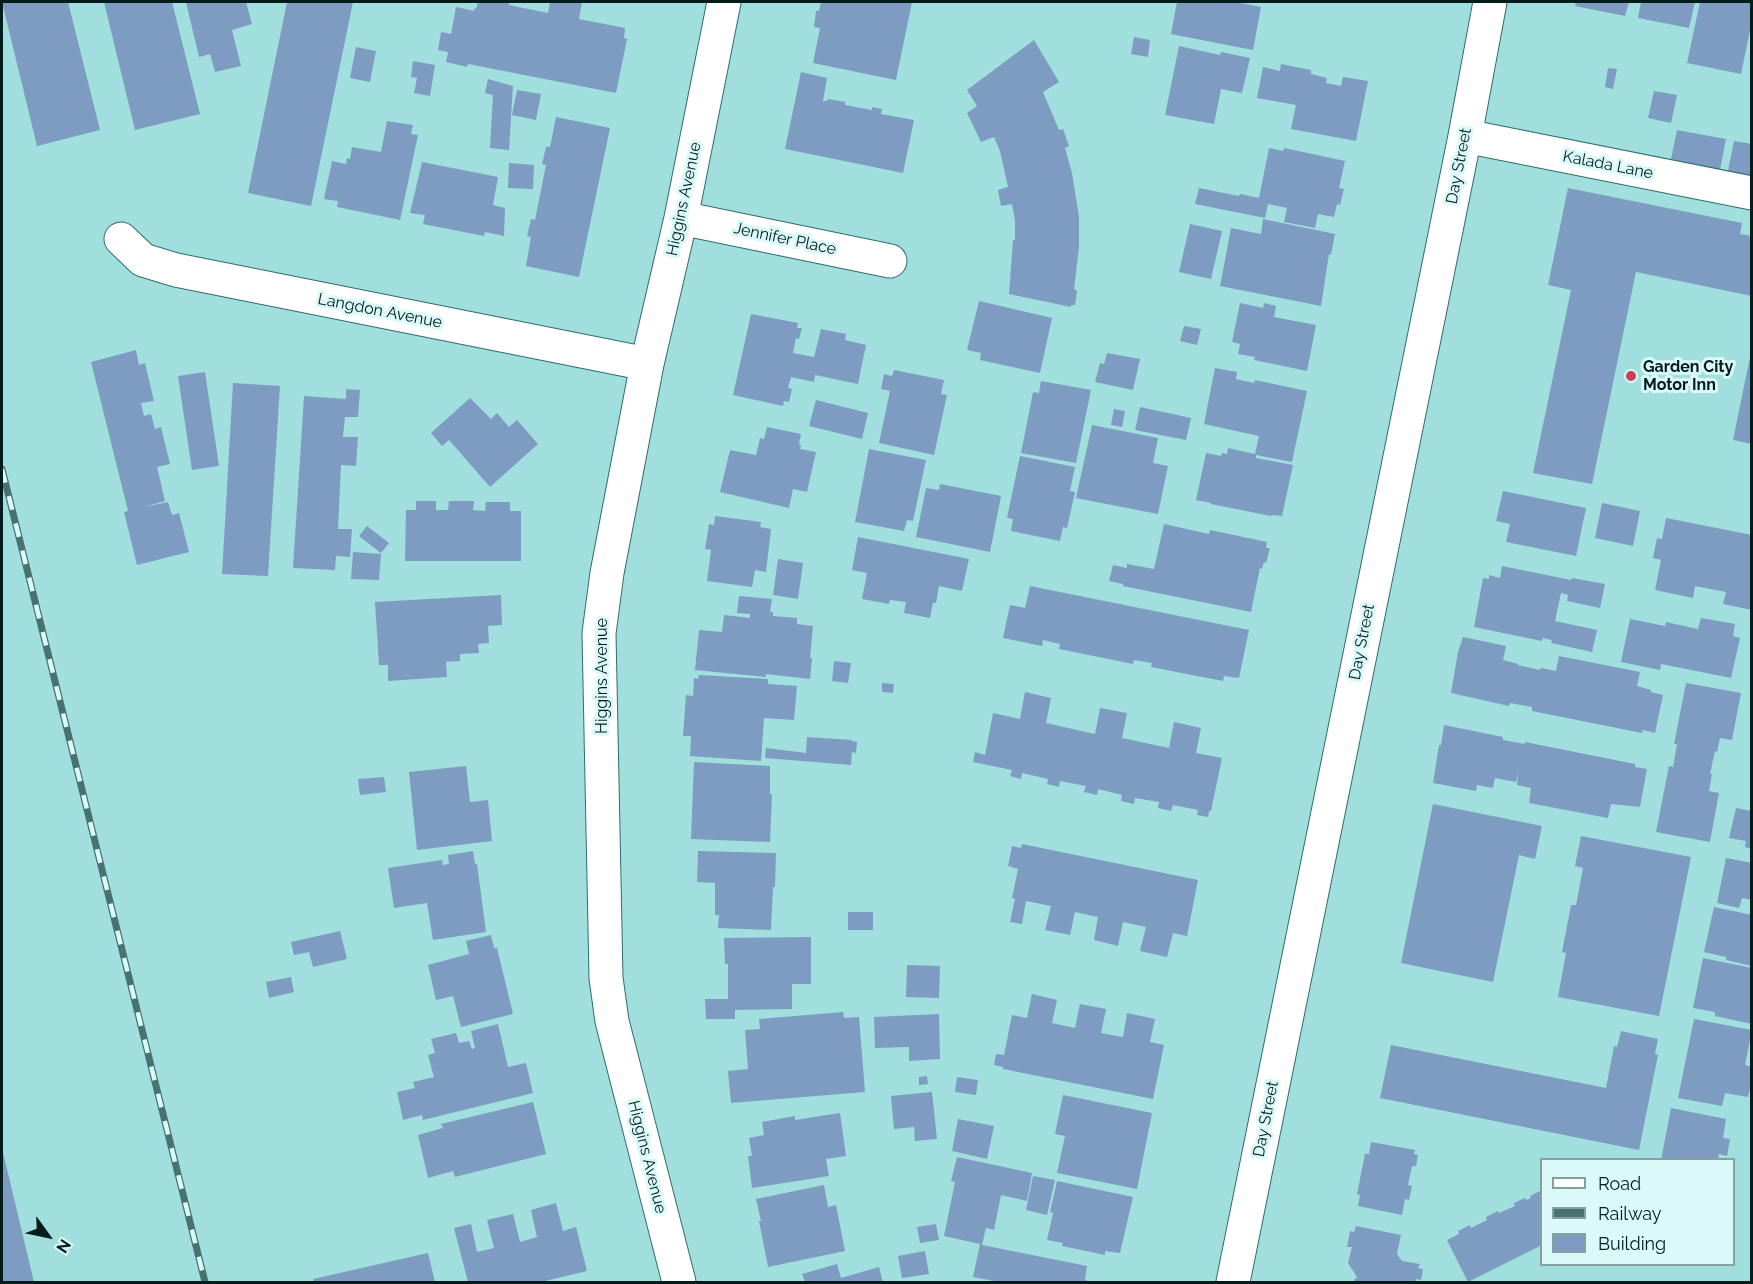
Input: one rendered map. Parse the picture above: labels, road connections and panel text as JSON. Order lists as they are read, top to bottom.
{
  "streets": {
    "street": [
      "Kalada Lane",
      "Day Street",
      "Higgins Avenue",
      "Jennifer Place",
      "Langdon Avenue"
    ]
  },
  "crossings": [
    ["Kalada Lane", "Day Street"],
    ["Higgins Avenue", "Jennifer Place"],
    ["Higgins Avenue", "Langdon Avenue"]
  ],
  "places": ["Garden City Motor Inn"],
  "legend": ["Road", "Railway", "Building"],
  "north": "bottom right"
}
